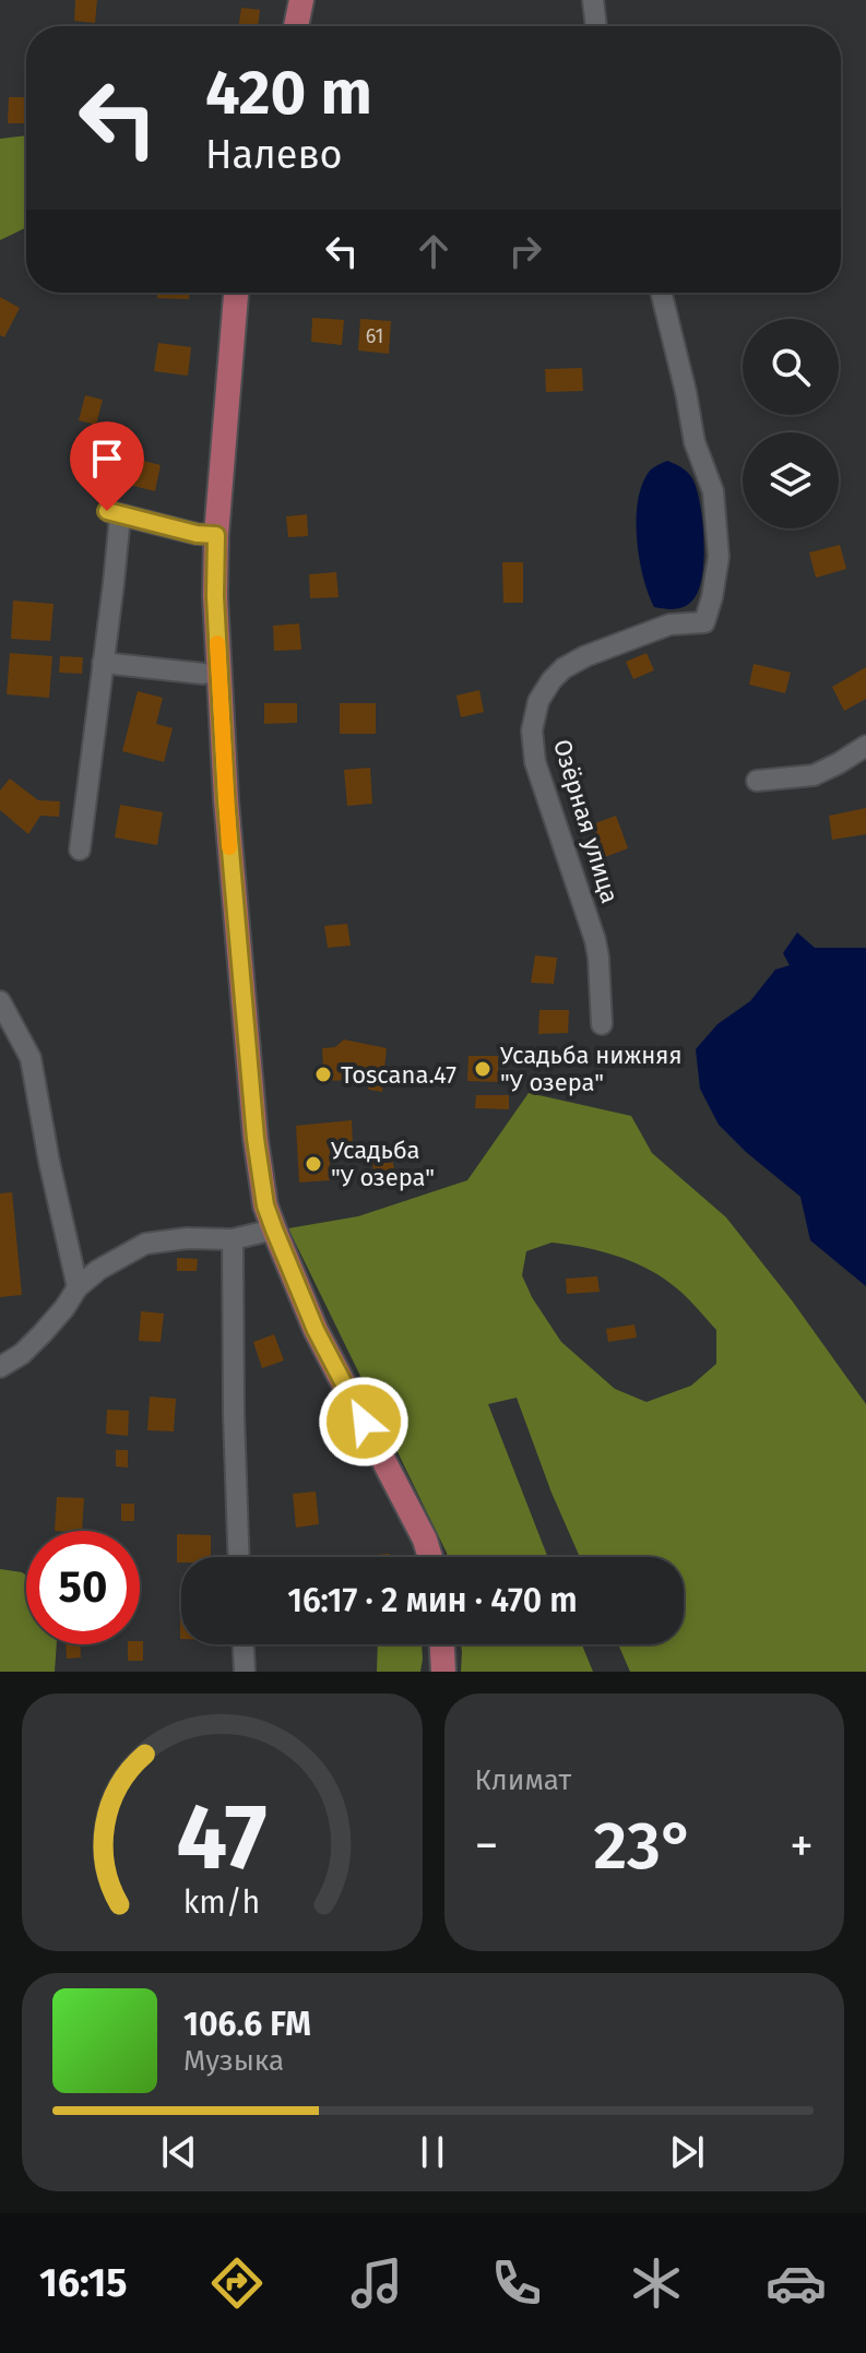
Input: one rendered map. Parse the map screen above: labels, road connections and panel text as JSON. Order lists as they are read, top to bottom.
{
  "streets": {
    "street": ["Озёрная улица"]
  },
  "places": ["Усадьба нижняя \"У озера\"", "Toscana.47", "Усадьба \"У озера\""],
  "house_numbers": ["61"],
  "page": {
    "turn": ["420 m", "Налево"],
    "limit": "50",
    "trip": "16:17 · 2 мин · 470 m",
    "tile": "Климат",
    "heat": ["−", "23°", "+"],
    "song": ["106.6 FM", "Музыка"],
    "tabs": "16:15",
    "gauge": ["47", "km/h"]
  }
}
